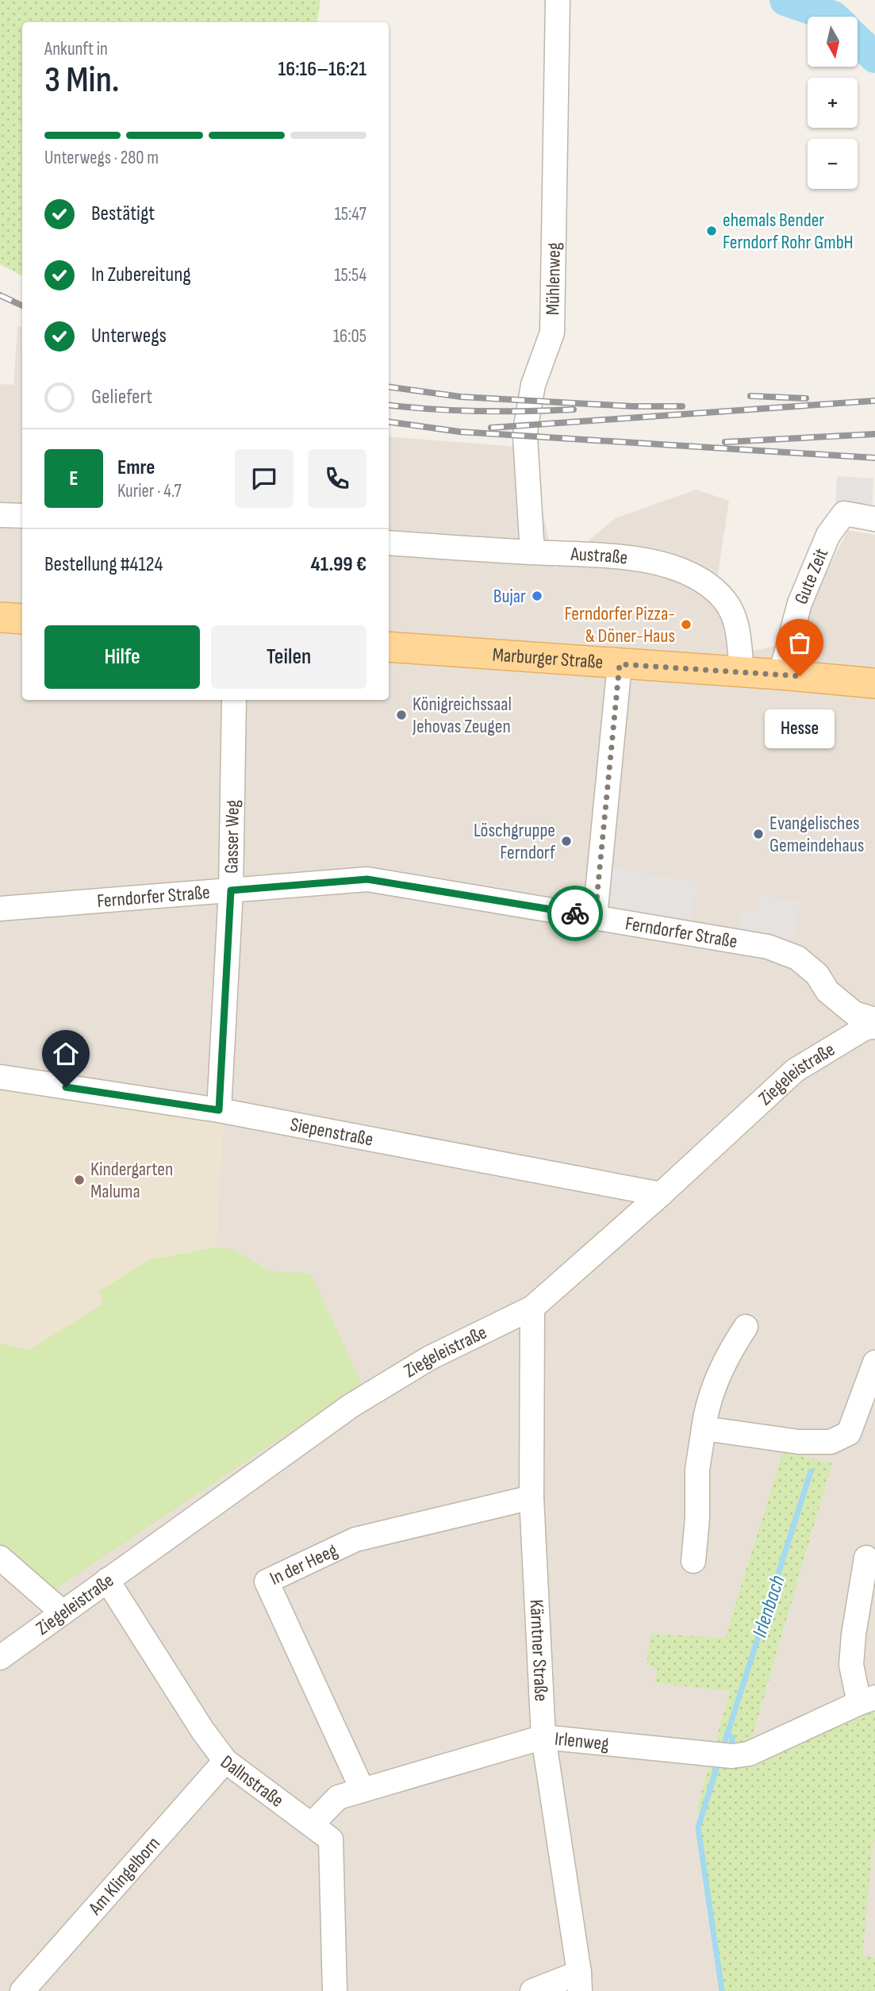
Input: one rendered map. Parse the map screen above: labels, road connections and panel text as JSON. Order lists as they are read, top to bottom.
{
  "streets": {
    "main road": ["Marburger Straße"],
    "street": [
      "Mühlenweg",
      "Austraße",
      "Gute Zeit",
      "Gasser Weg",
      "Ferndorfer Straße",
      "Ziegeleistraße",
      "Siepenstraße",
      "In der Heeg",
      "Kärntner Straße",
      "Irlenweg",
      "Dallnstraße",
      "Am Klingelborn"
    ]
  },
  "crossings": [
    ["Mühlenweg", "Austraße"],
    ["Austraße", "Marburger Straße"],
    ["Gute Zeit", "Marburger Straße"],
    ["Gasser Weg", "Ferndorfer Straße"],
    ["Gasser Weg", "Siepenstraße"],
    ["Ziegeleistraße", "Siepenstraße"],
    ["Ziegeleistraße", "Kärntner Straße"],
    ["Ziegeleistraße", "Dallnstraße"],
    ["In der Heeg", "Kärntner Straße"],
    ["In der Heeg", "Irlenweg"],
    ["Kärntner Straße", "Irlenweg"],
    ["Irlenweg", "Dallnstraße"],
    ["Dallnstraße", "Am Klingelborn"]
  ],
  "water": ["Irlenbach"],
  "places": [
    "ehemals Bender Ferndorf Rohr GmbH",
    "Bujar",
    "Ferndorfer Pizza- & Döner-Haus",
    "Hesse",
    "Königreichssaal Jehovas Zeugen",
    "Evangelisches Gemeindehaus",
    "Löschgruppe Ferndorf",
    "Kindergarten Maluma"
  ],
  "north": "bottom",
  "page": {
    "map_buttons": ["+", "−"],
    "heading": ["3 Min.", "Ankunft in", "16:16–16:21"],
    "panel": [
      "Emre",
      "Kurier · 4.7",
      "Bestellung #4124",
      "41.99 €"
    ],
    "bar": "Unterwegs · 280 m",
    "list": [
      ["Bestätigt", "15:47"],
      ["In Zubereitung", "15:54"],
      ["Unterwegs", "16:05"],
      "Geliefert"
    ],
    "round": "E",
    "buttons": ["Hilfe", "Teilen"],
    "bubble": "Hesse"
  }
}
